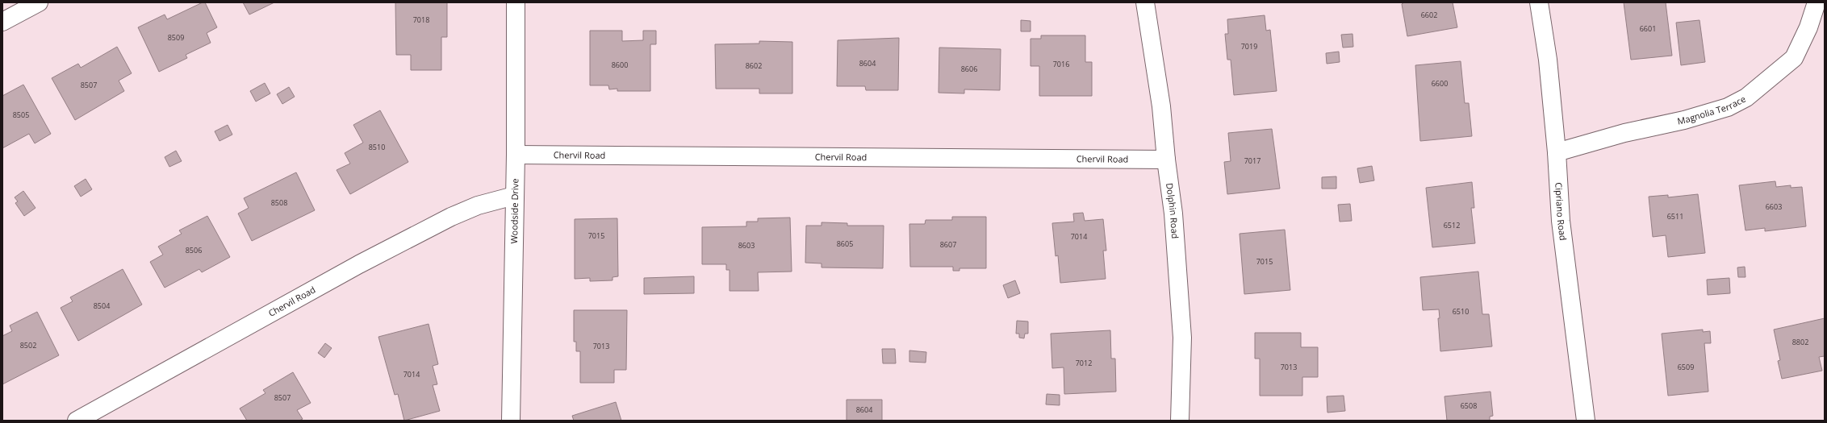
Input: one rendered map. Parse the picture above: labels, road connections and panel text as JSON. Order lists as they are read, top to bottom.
{
  "streets": {
    "street": [
      "Magnolia Terrace",
      "Chervil Road",
      "Dolphin Road",
      "Woodside Drive",
      "Cipriano Road"
    ]
  },
  "crossings": [
    ["Magnolia Terrace", "Cipriano Road"],
    ["Chervil Road", "Dolphin Road"],
    ["Chervil Road", "Woodside Drive"]
  ],
  "house_numbers": [
    "6602",
    "7018",
    "6601",
    "8509",
    "7019",
    "8604",
    "7016",
    "8600",
    "8602",
    "8606",
    "6600",
    "8507",
    "8505",
    "8510",
    "7017",
    "8508",
    "6603",
    "6511",
    "6512",
    "7015",
    "7014",
    "8605",
    "8607",
    "8603",
    "8506",
    "7015",
    "8504",
    "6510",
    "8802",
    "8502",
    "7013",
    "7012",
    "7013",
    "6509",
    "7014",
    "8507",
    "6508",
    "8604"
  ]
}
